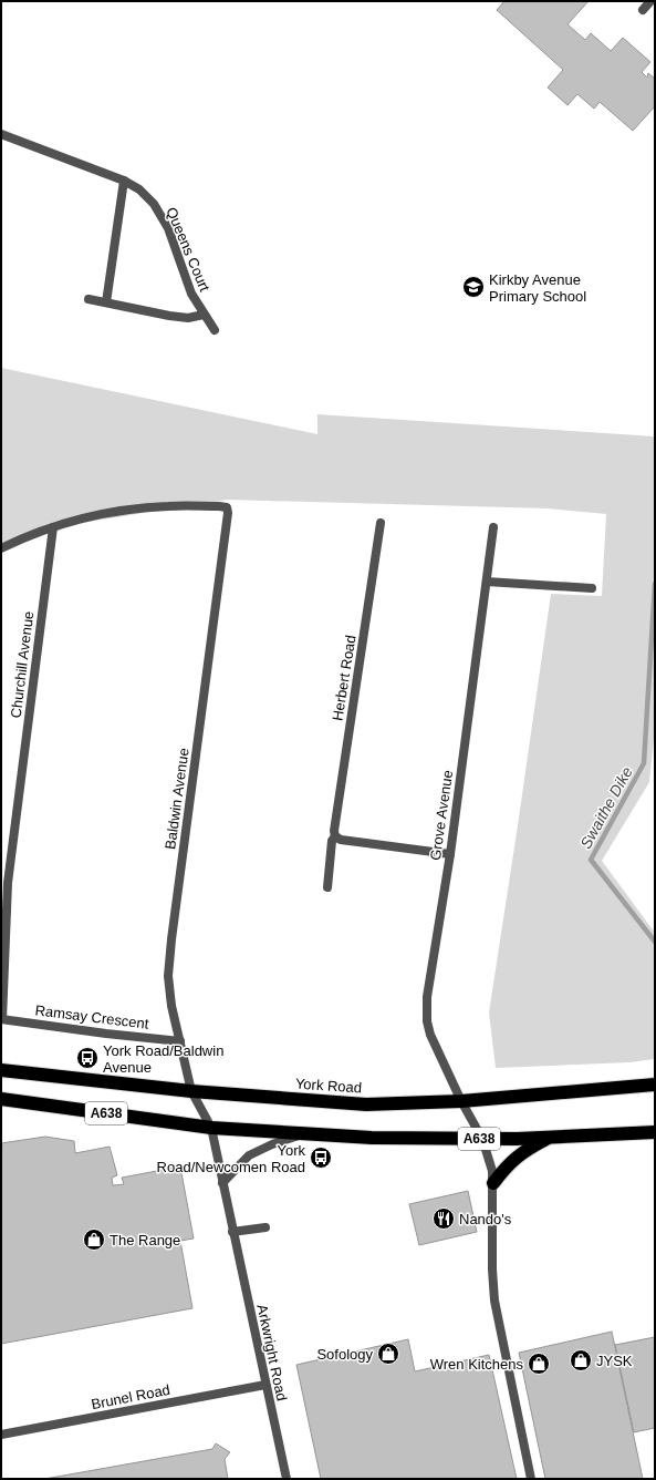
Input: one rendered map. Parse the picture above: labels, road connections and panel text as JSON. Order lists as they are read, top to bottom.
{
  "streets": {
    "highway": ["York Road", "A638"],
    "street": [
      "Queens Court",
      "Churchill Avenue",
      "Herbert Road",
      "Baldwin Avenue",
      "Grove Avenue",
      "Ramsay Crescent",
      "Arkwright Road",
      "Brunel Road"
    ]
  },
  "crossings": [
    ["Churchill Avenue", "Baldwin Avenue"],
    ["Churchill Avenue", "Ramsay Crescent"],
    ["Baldwin Avenue", "Ramsay Crescent"],
    ["Baldwin Avenue", "York Road"],
    ["Baldwin Avenue", "Arkwright Road"],
    ["Grove Avenue", "York Road"],
    ["Grove Avenue", "A638"],
    ["York Road", "Arkwright Road"],
    ["A638", "Arkwright Road"],
    ["Arkwright Road", "Brunel Road"]
  ],
  "water": ["Swaithe Dike"],
  "places": {
    "school or university": ["Kirkby Avenue Primary School"],
    "bus stop": ["York Road/Baldwin Avenue", "York Road/Newcomen Road"],
    "restaurant": ["Nando's"],
    "shop": [
      "The Range",
      "Sofology",
      "JYSK",
      "Wren Kitchens"
    ]
  }
}
